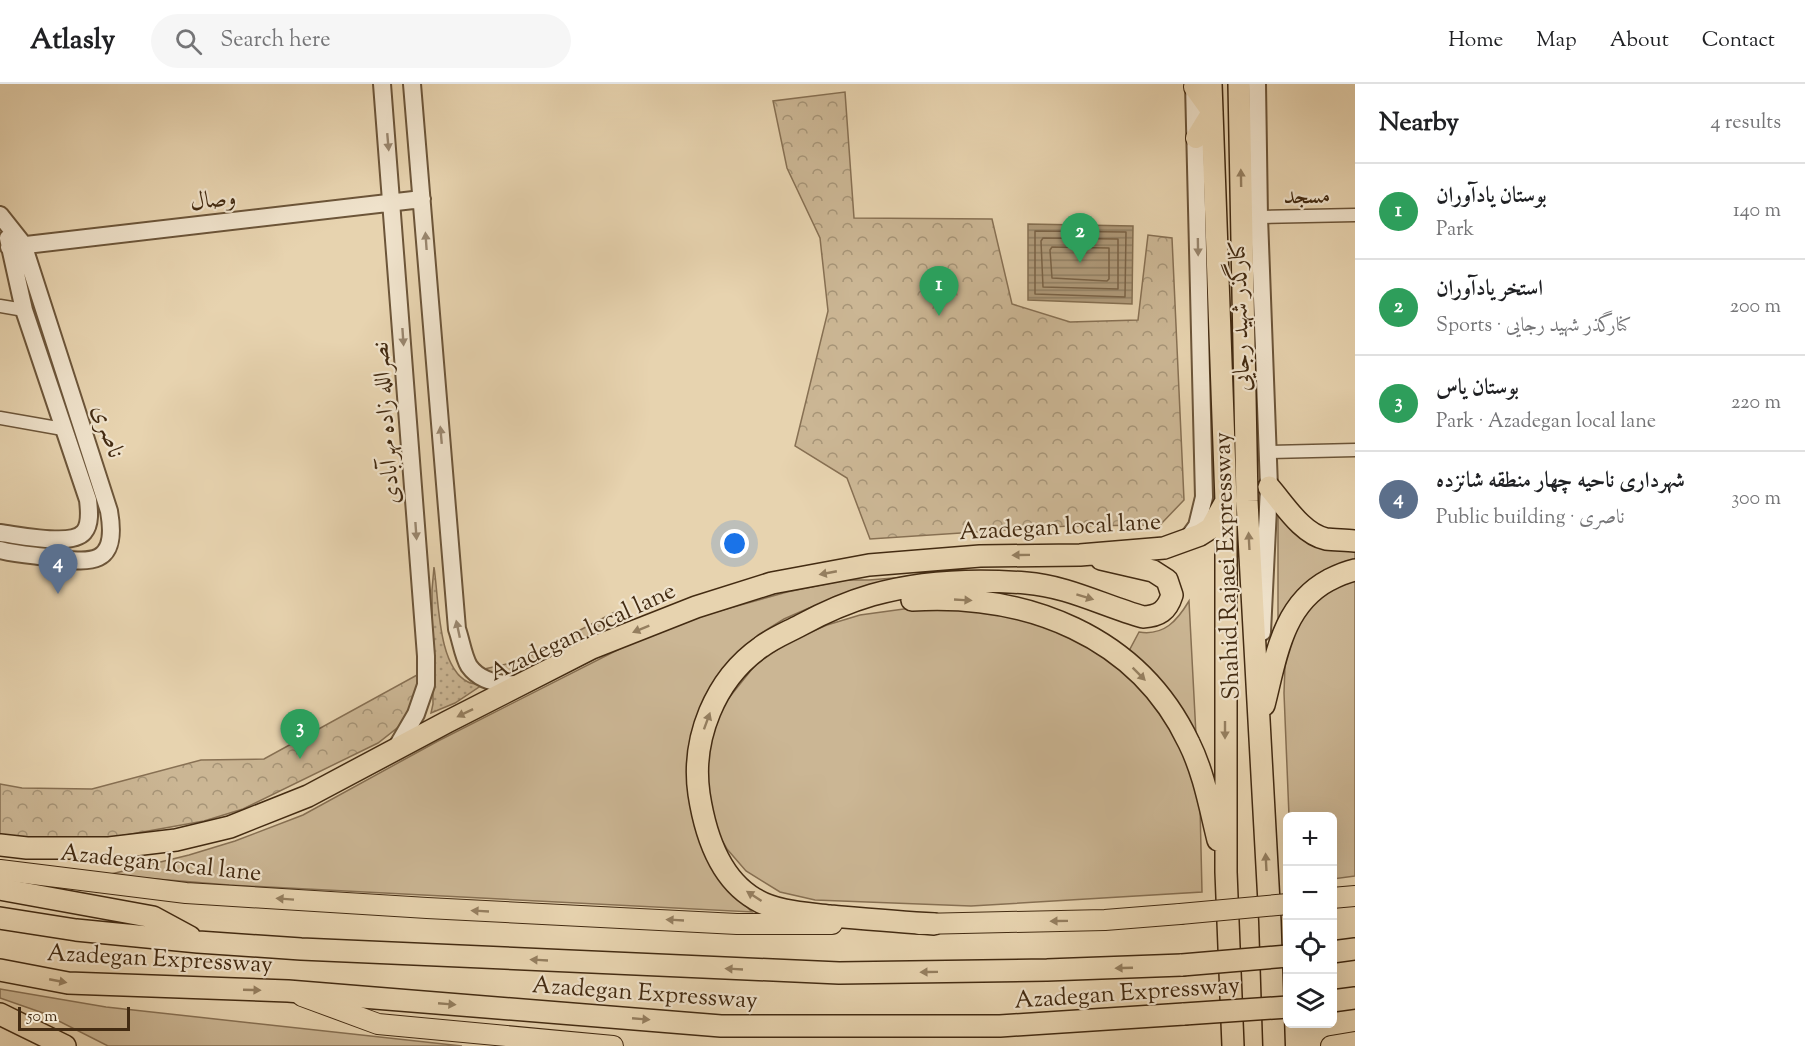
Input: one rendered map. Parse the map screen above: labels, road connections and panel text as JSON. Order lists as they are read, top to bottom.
{
  "streets": {
    "highway": ["Azadegan local lane", "Shahid Rajaei Expressway", "Azadegan Expressway"],
    "street": [
      "مسجد",
      "وصال",
      "کنارگذر شهید رجایی",
      "نصرالله زاده مهرآبادی",
      "ناصری"
    ]
  },
  "crossings": [
    ["مسجد", "کنارگذر شهید رجایی"],
    ["مسجد", "Shahid Rajaei Expressway"],
    ["وصال", "نصرالله زاده مهرآبادی"],
    ["وصال", "ناصری"],
    ["کنارگذر شهید رجایی", "Azadegan local lane"],
    ["کنارگذر شهید رجایی", "Shahid Rajaei Expressway"],
    ["نصرالله زاده مهرآبادی", "Azadegan local lane"],
    ["Azadegan local lane", "Shahid Rajaei Expressway"]
  ],
  "scale_bar": "50 m",
  "page": {
    "header": "Atlasly",
    "search": "Search here",
    "nav": [
      "Home",
      "Map",
      "About",
      "Contact"
    ],
    "heading": ["Nearby", "4 results"],
    "list": [
      {
        "mark": "1",
        "name": "بوستان یادآوران",
        "note": "Park",
        "value": "140 m"
      },
      {
        "mark": "2",
        "name": "استخر یادآوران",
        "note": "Sports · کنارگذر شهید رجایی",
        "value": "200 m"
      },
      {
        "mark": "3",
        "name": "بوستان یاس",
        "note": "Park · Azadegan local lane",
        "value": "220 m"
      },
      {
        "mark": "4",
        "name": "شهرداری ناحیه چهار منطقه شانزده",
        "note": "Public building · ناصری",
        "value": "300 m"
      }
    ],
    "pins": [
      "2",
      "1",
      "4",
      "3"
    ],
    "map_buttons": ["+", "−"],
    "scale": "50 m"
  }
}
